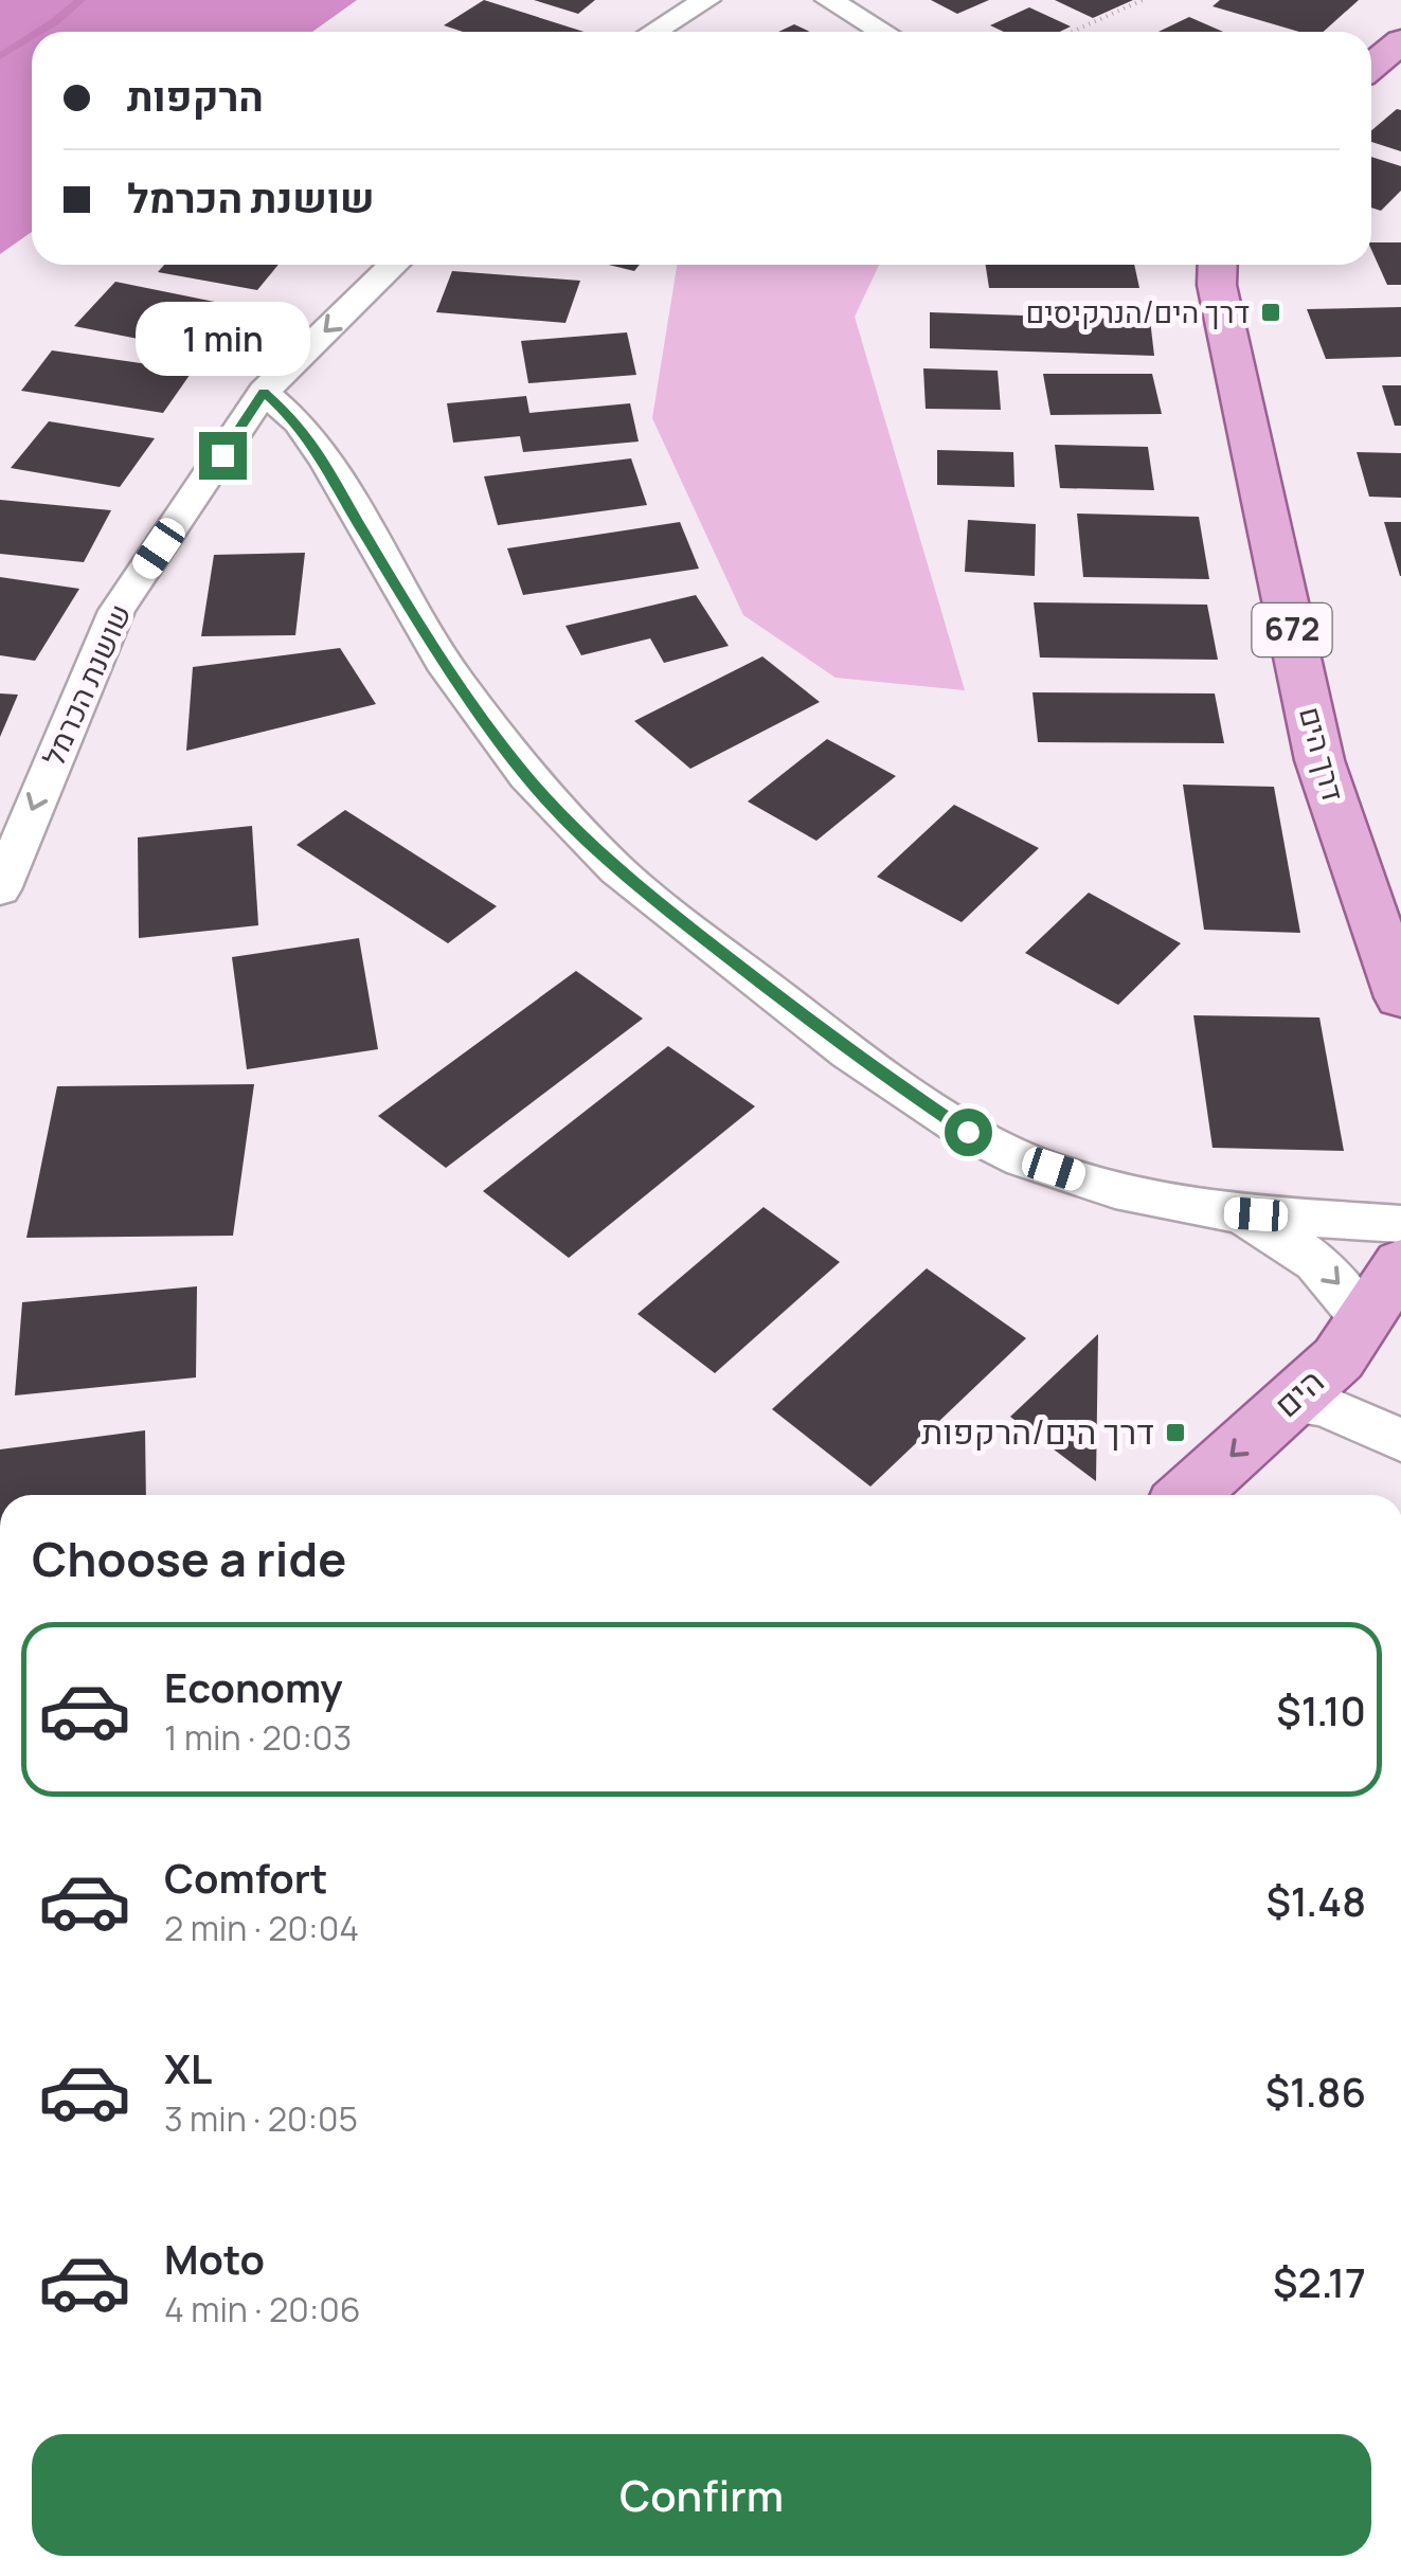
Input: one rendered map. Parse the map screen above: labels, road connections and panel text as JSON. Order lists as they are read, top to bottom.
{
  "streets": {
    "main road": ["672", "דרך הים", "הים"],
    "street": ["שושנת הכרמל"]
  },
  "one_way": ["שושנת הכרמל", "הים"],
  "places": {
    "transit": ["דרך הים/הנרקיסים", "דרך הים/הרקפות"]
  },
  "page": {
    "banner": ["הרקפות", "שושנת הכרמל"],
    "bubble": "1 min",
    "heading": "Choose a ride",
    "list": [
      {
        "name": "Economy",
        "note": "1 min · 20:03",
        "value": "$1.10"
      },
      {
        "name": "Comfort",
        "note": "2 min · 20:04",
        "value": "$1.48"
      },
      {
        "name": "XL",
        "note": "3 min · 20:05",
        "value": "$1.86"
      },
      {
        "name": "Moto",
        "note": "4 min · 20:06",
        "value": "$2.17"
      }
    ],
    "buttons": "Confirm"
  }
}
